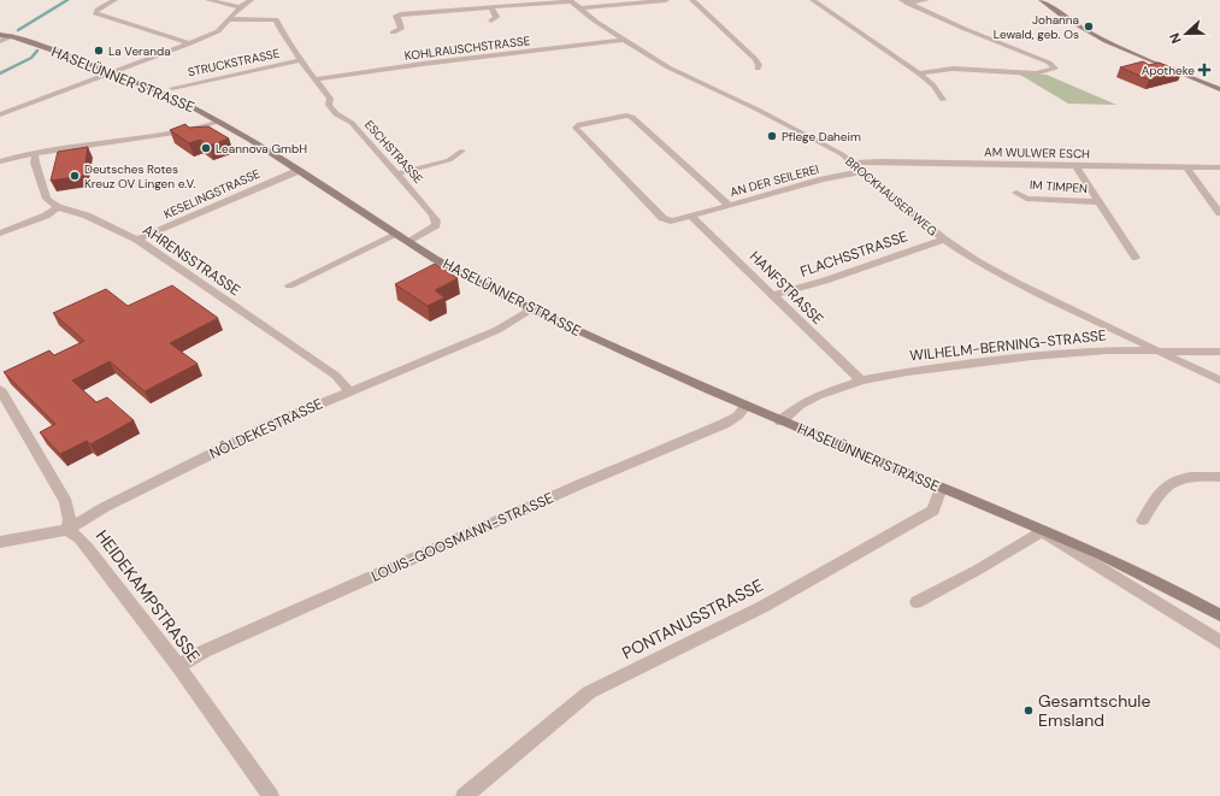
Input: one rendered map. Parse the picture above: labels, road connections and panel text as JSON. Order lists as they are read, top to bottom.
{
  "streets": {
    "street": [
      "KOHLRAUSCHSTRASSE",
      "STRUCKSTRASSE",
      "HASELÜNNER STRASSE",
      "ESCHSTRASSE",
      "AM WULWER ESCH",
      "AN DER SEILEREI",
      "IM TIMPEN",
      "KESELINGSTRASSE",
      "BROCKHAUSER WEG",
      "FLACHSSTRASSE",
      "AHRENSSTRASSE",
      "HANFSTRASSE",
      "WILHELM-BERNING-STRASSE",
      "NÖLDEKESTRASSE",
      "LOUIS-GOOSMANN-STRASSE",
      "HEIDEKAMPSTRASSE",
      "PONTANUSSTRASSE"
    ]
  },
  "crossings": [
    ["KOHLRAUSCHSTRASSE", "ESCHSTRASSE"],
    ["KOHLRAUSCHSTRASSE", "BROCKHAUSER WEG"],
    ["STRUCKSTRASSE", "ESCHSTRASSE"],
    ["HASELÜNNER STRASSE", "ESCHSTRASSE"],
    ["HASELÜNNER STRASSE", "KESELINGSTRASSE"],
    ["HASELÜNNER STRASSE", "WILHELM-BERNING-STRASSE"],
    ["HASELÜNNER STRASSE", "NÖLDEKESTRASSE"],
    ["HASELÜNNER STRASSE", "LOUIS-GOOSMANN-STRASSE"],
    ["HASELÜNNER STRASSE", "PONTANUSSTRASSE"],
    ["AM WULWER ESCH", "IM TIMPEN"],
    ["AM WULWER ESCH", "BROCKHAUSER WEG"],
    ["AN DER SEILEREI", "BROCKHAUSER WEG"],
    ["AN DER SEILEREI", "HANFSTRASSE"],
    ["KESELINGSTRASSE", "AHRENSSTRASSE"],
    ["BROCKHAUSER WEG", "FLACHSSTRASSE"],
    ["BROCKHAUSER WEG", "WILHELM-BERNING-STRASSE"],
    ["FLACHSSTRASSE", "HANFSTRASSE"],
    ["AHRENSSTRASSE", "NÖLDEKESTRASSE"],
    ["HANFSTRASSE", "WILHELM-BERNING-STRASSE"],
    ["NÖLDEKESTRASSE", "HEIDEKAMPSTRASSE"],
    ["LOUIS-GOOSMANN-STRASSE", "HEIDEKAMPSTRASSE"]
  ],
  "places": {
    "other": [
      "Johanna Lewald, geb. Os",
      "La Veranda",
      "Pflege Daheim",
      "Leannova GmbH",
      "Deutsches Rotes Kreuz OV Lingen e.V.",
      "Gesamtschule Emsland"
    ],
    "health": ["Apotheke"]
  },
  "north": "left"
}
